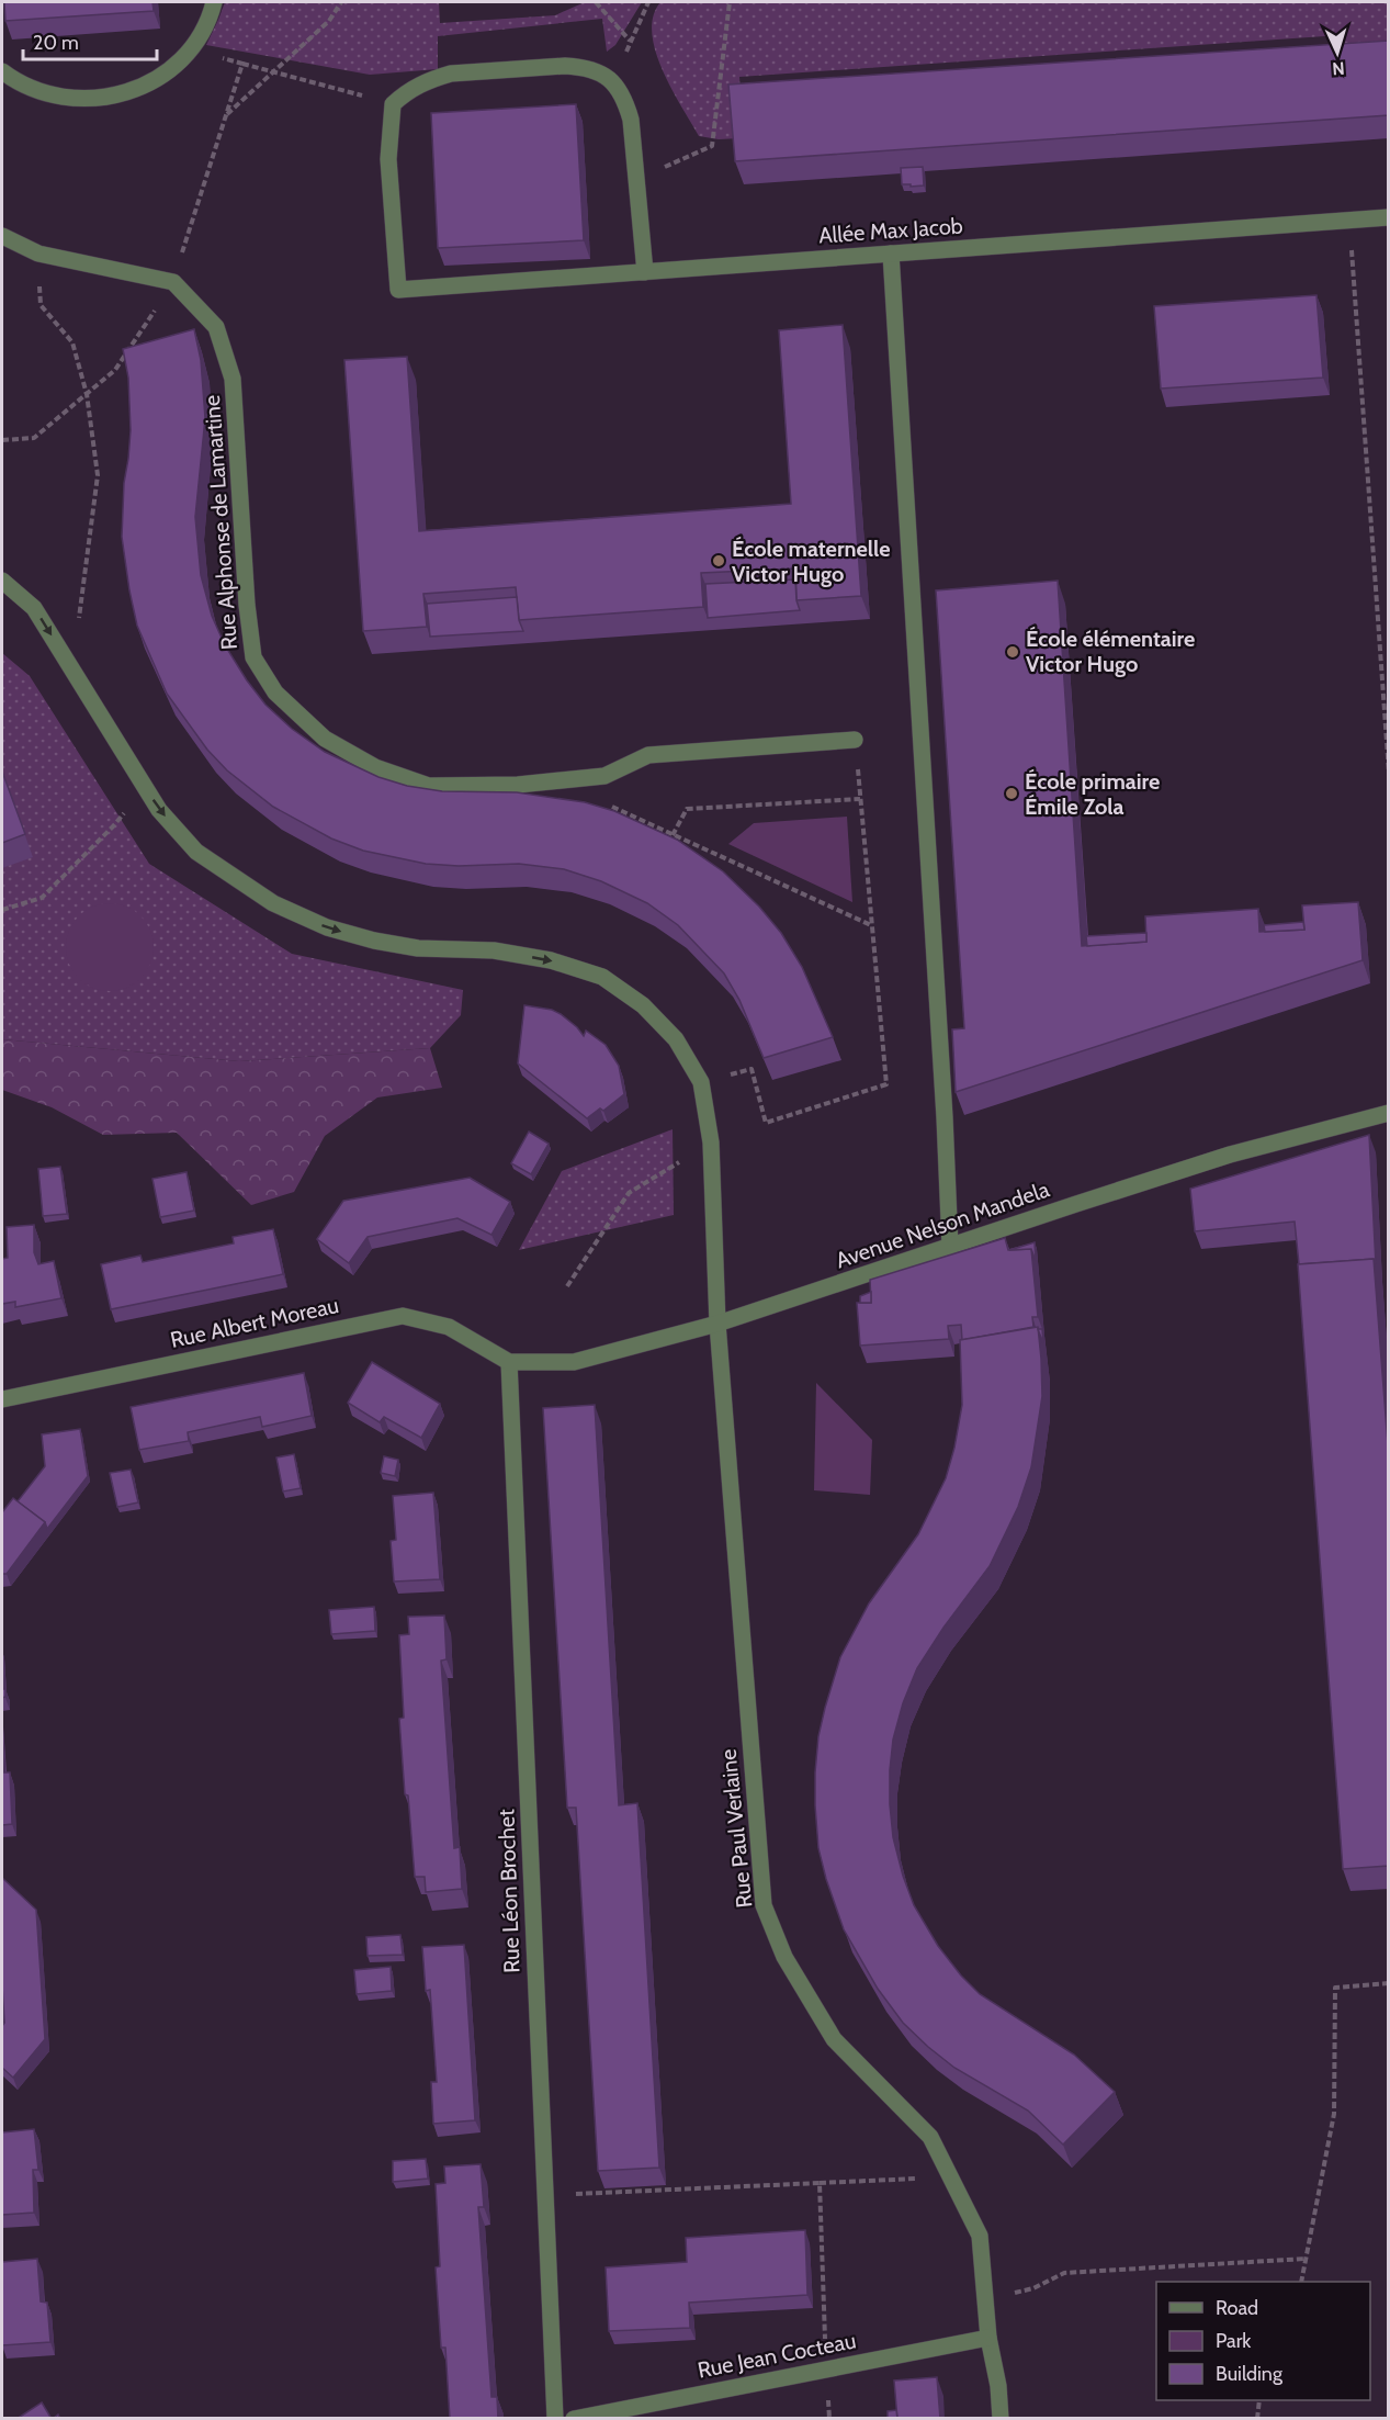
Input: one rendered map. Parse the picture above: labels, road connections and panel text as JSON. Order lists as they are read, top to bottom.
{
  "streets": {
    "street": [
      "Allée Max Jacob",
      "Rue Alphonse de Lamartine",
      "Avenue Nelson Mandela",
      "Rue Albert Moreau",
      "Rue Paul Verlaine",
      "Rue Léon Brochet",
      "Rue Jean Cocteau"
    ]
  },
  "crossings": [
    ["Avenue Nelson Mandela", "Rue Albert Moreau"],
    ["Avenue Nelson Mandela", "Rue Paul Verlaine"],
    ["Avenue Nelson Mandela", "Rue Léon Brochet"],
    ["Rue Albert Moreau", "Rue Léon Brochet"],
    ["Rue Paul Verlaine", "Rue Jean Cocteau"]
  ],
  "places": ["École maternelle Victor Hugo", "École élémentaire Victor Hugo", "École primaire Émile Zola"],
  "legend": ["Road", "Park", "Building"],
  "scale_bar": "20 m",
  "north": "bottom"
}
